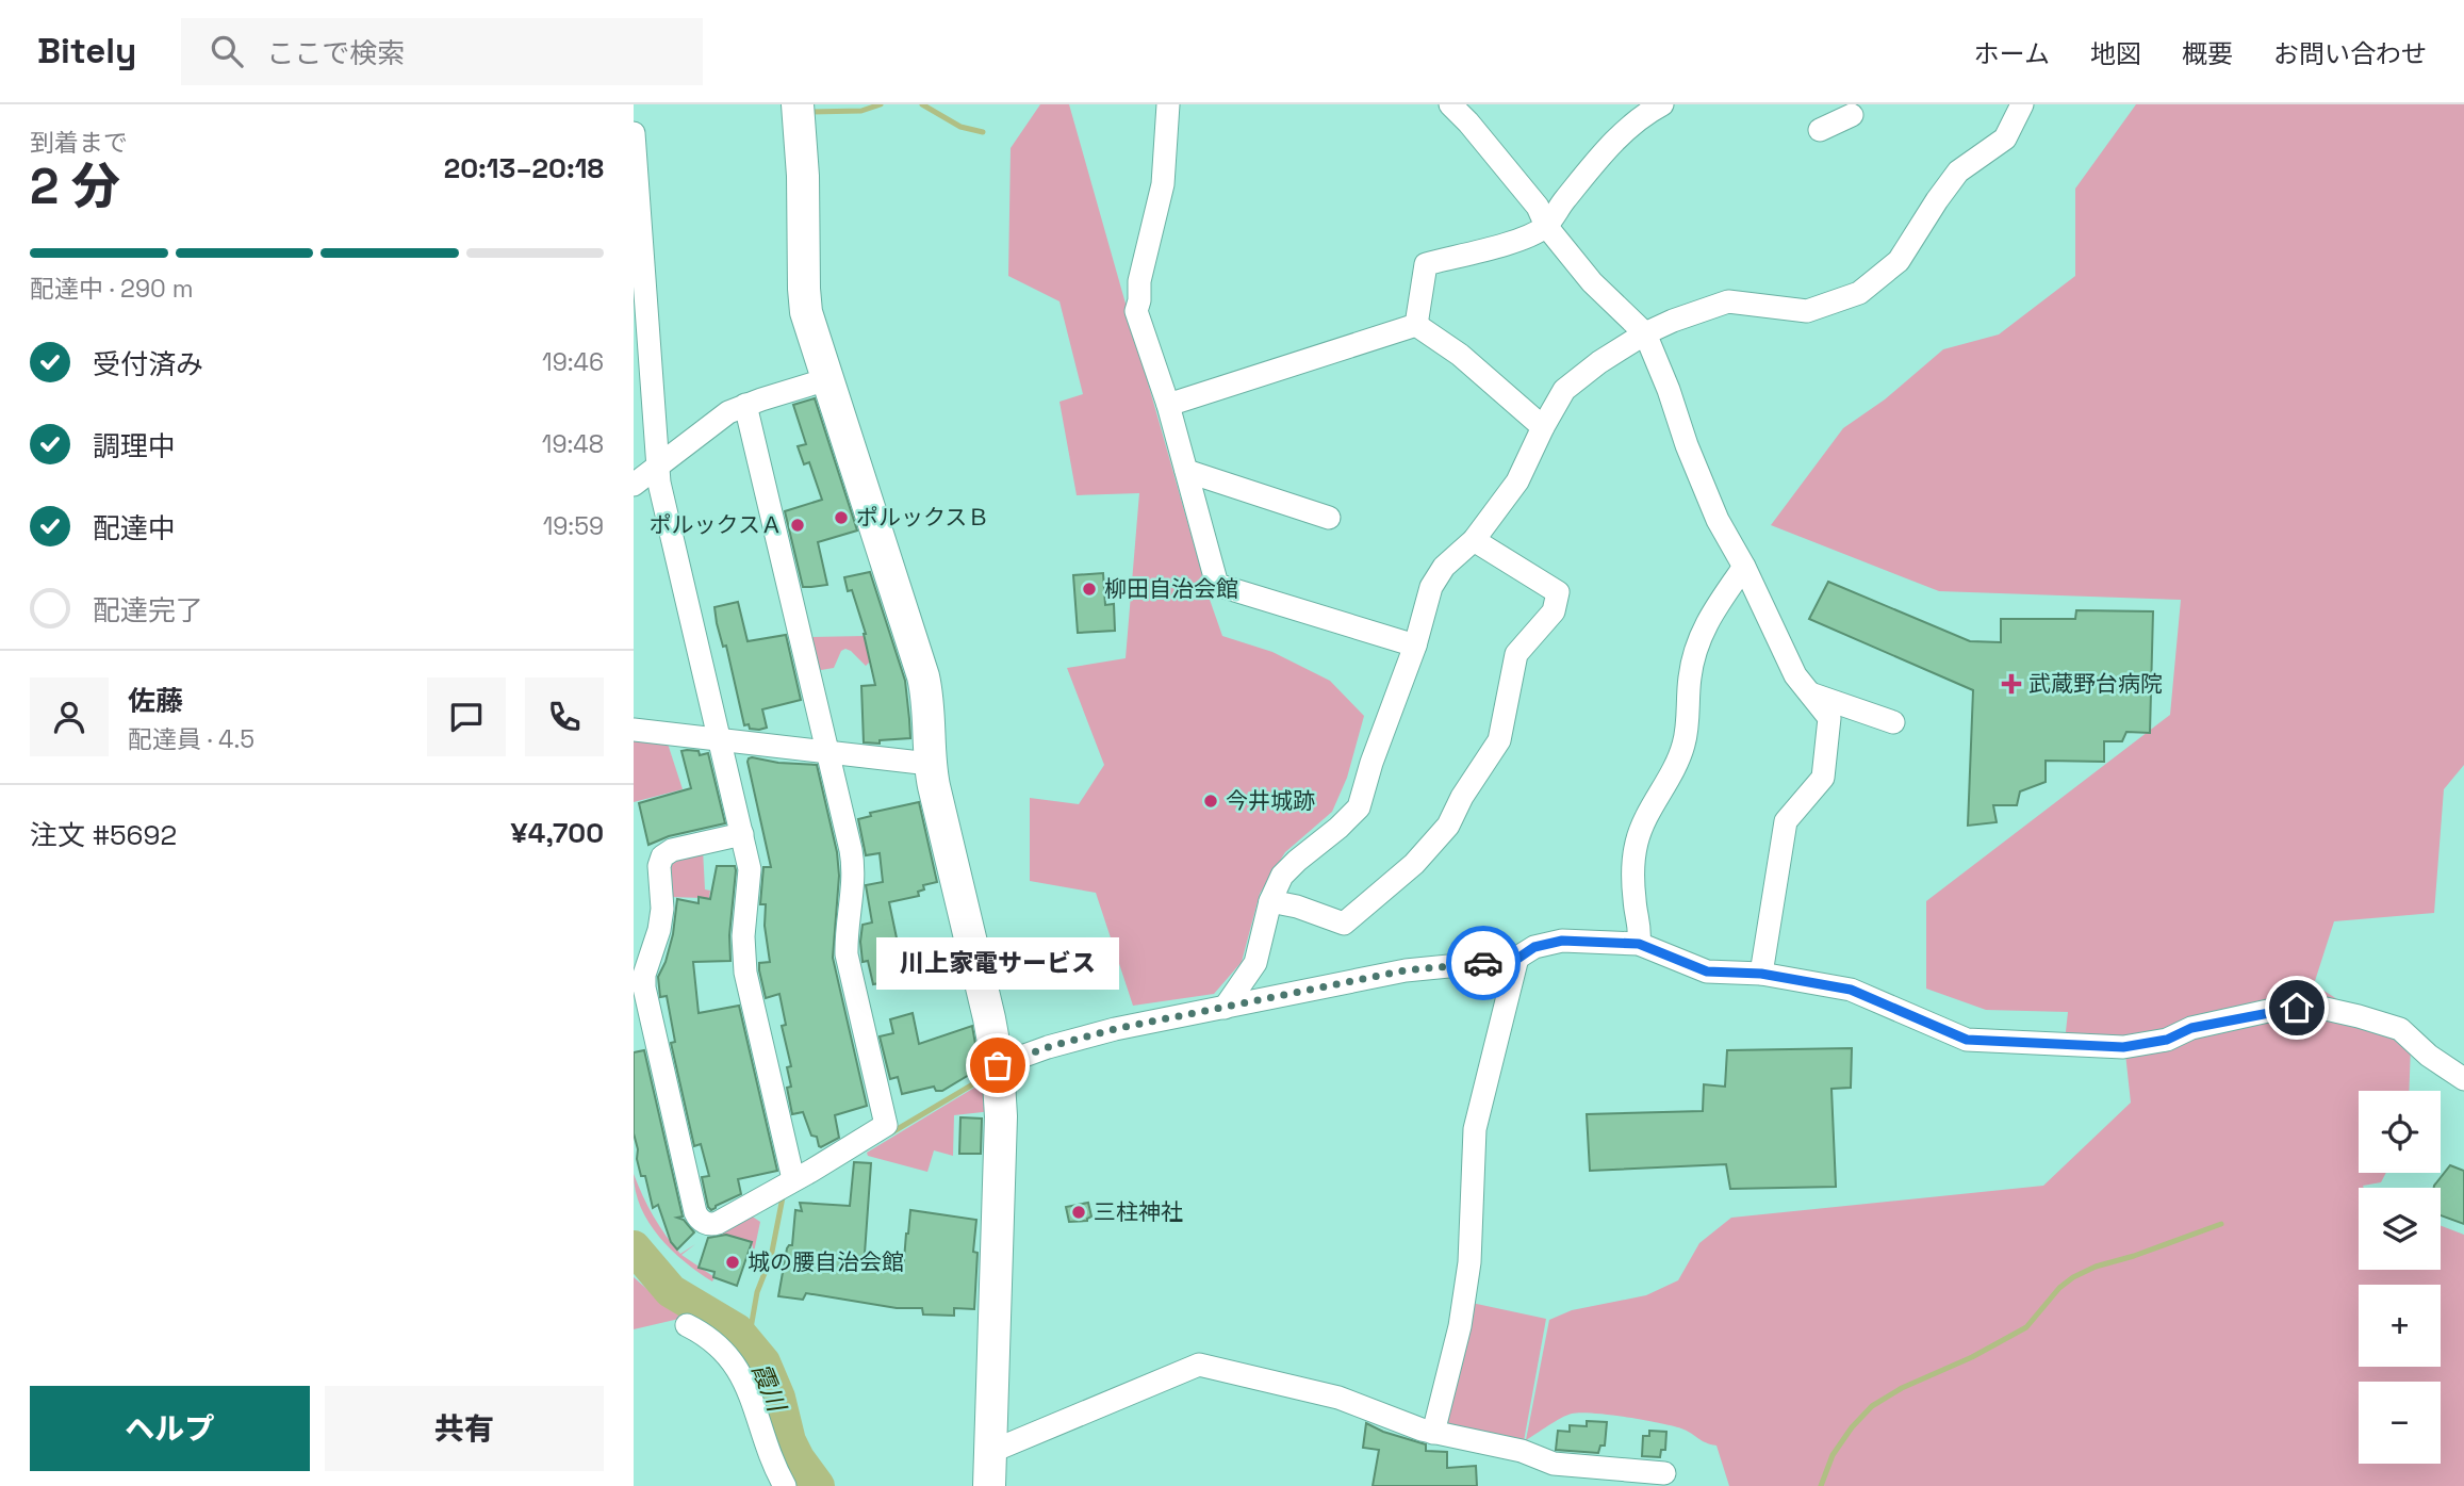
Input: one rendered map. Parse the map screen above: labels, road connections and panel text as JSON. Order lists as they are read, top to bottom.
{
  "water": ["霞川"],
  "places": {
    "other": [
      "ポルックスＢ",
      "ポルックスＡ",
      "柳田自治会館",
      "今井城跡",
      "川上家電サービス",
      "三柱神社",
      "城の腰自治会館"
    ],
    "health": ["武蔵野台病院"]
  },
  "page": {
    "header": "Bitely",
    "search": "ここで検索",
    "nav": [
      "ホーム",
      "地図",
      "概要",
      "お問い合わせ"
    ],
    "heading": ["2 分", "到着まで", "20:13–20:18"],
    "panel": [
      "佐藤",
      "配達員 · 4.5",
      "注文 #5692",
      "¥4,700"
    ],
    "bar": "配達中 · 290 m",
    "list": [
      ["受付済み", "19:46"],
      ["調理中", "19:48"],
      ["配達中", "19:59"],
      "配達完了"
    ],
    "bubble": "川上家電サービス",
    "map_buttons": ["+", "−"],
    "buttons": ["ヘルプ", "共有"]
  }
}
